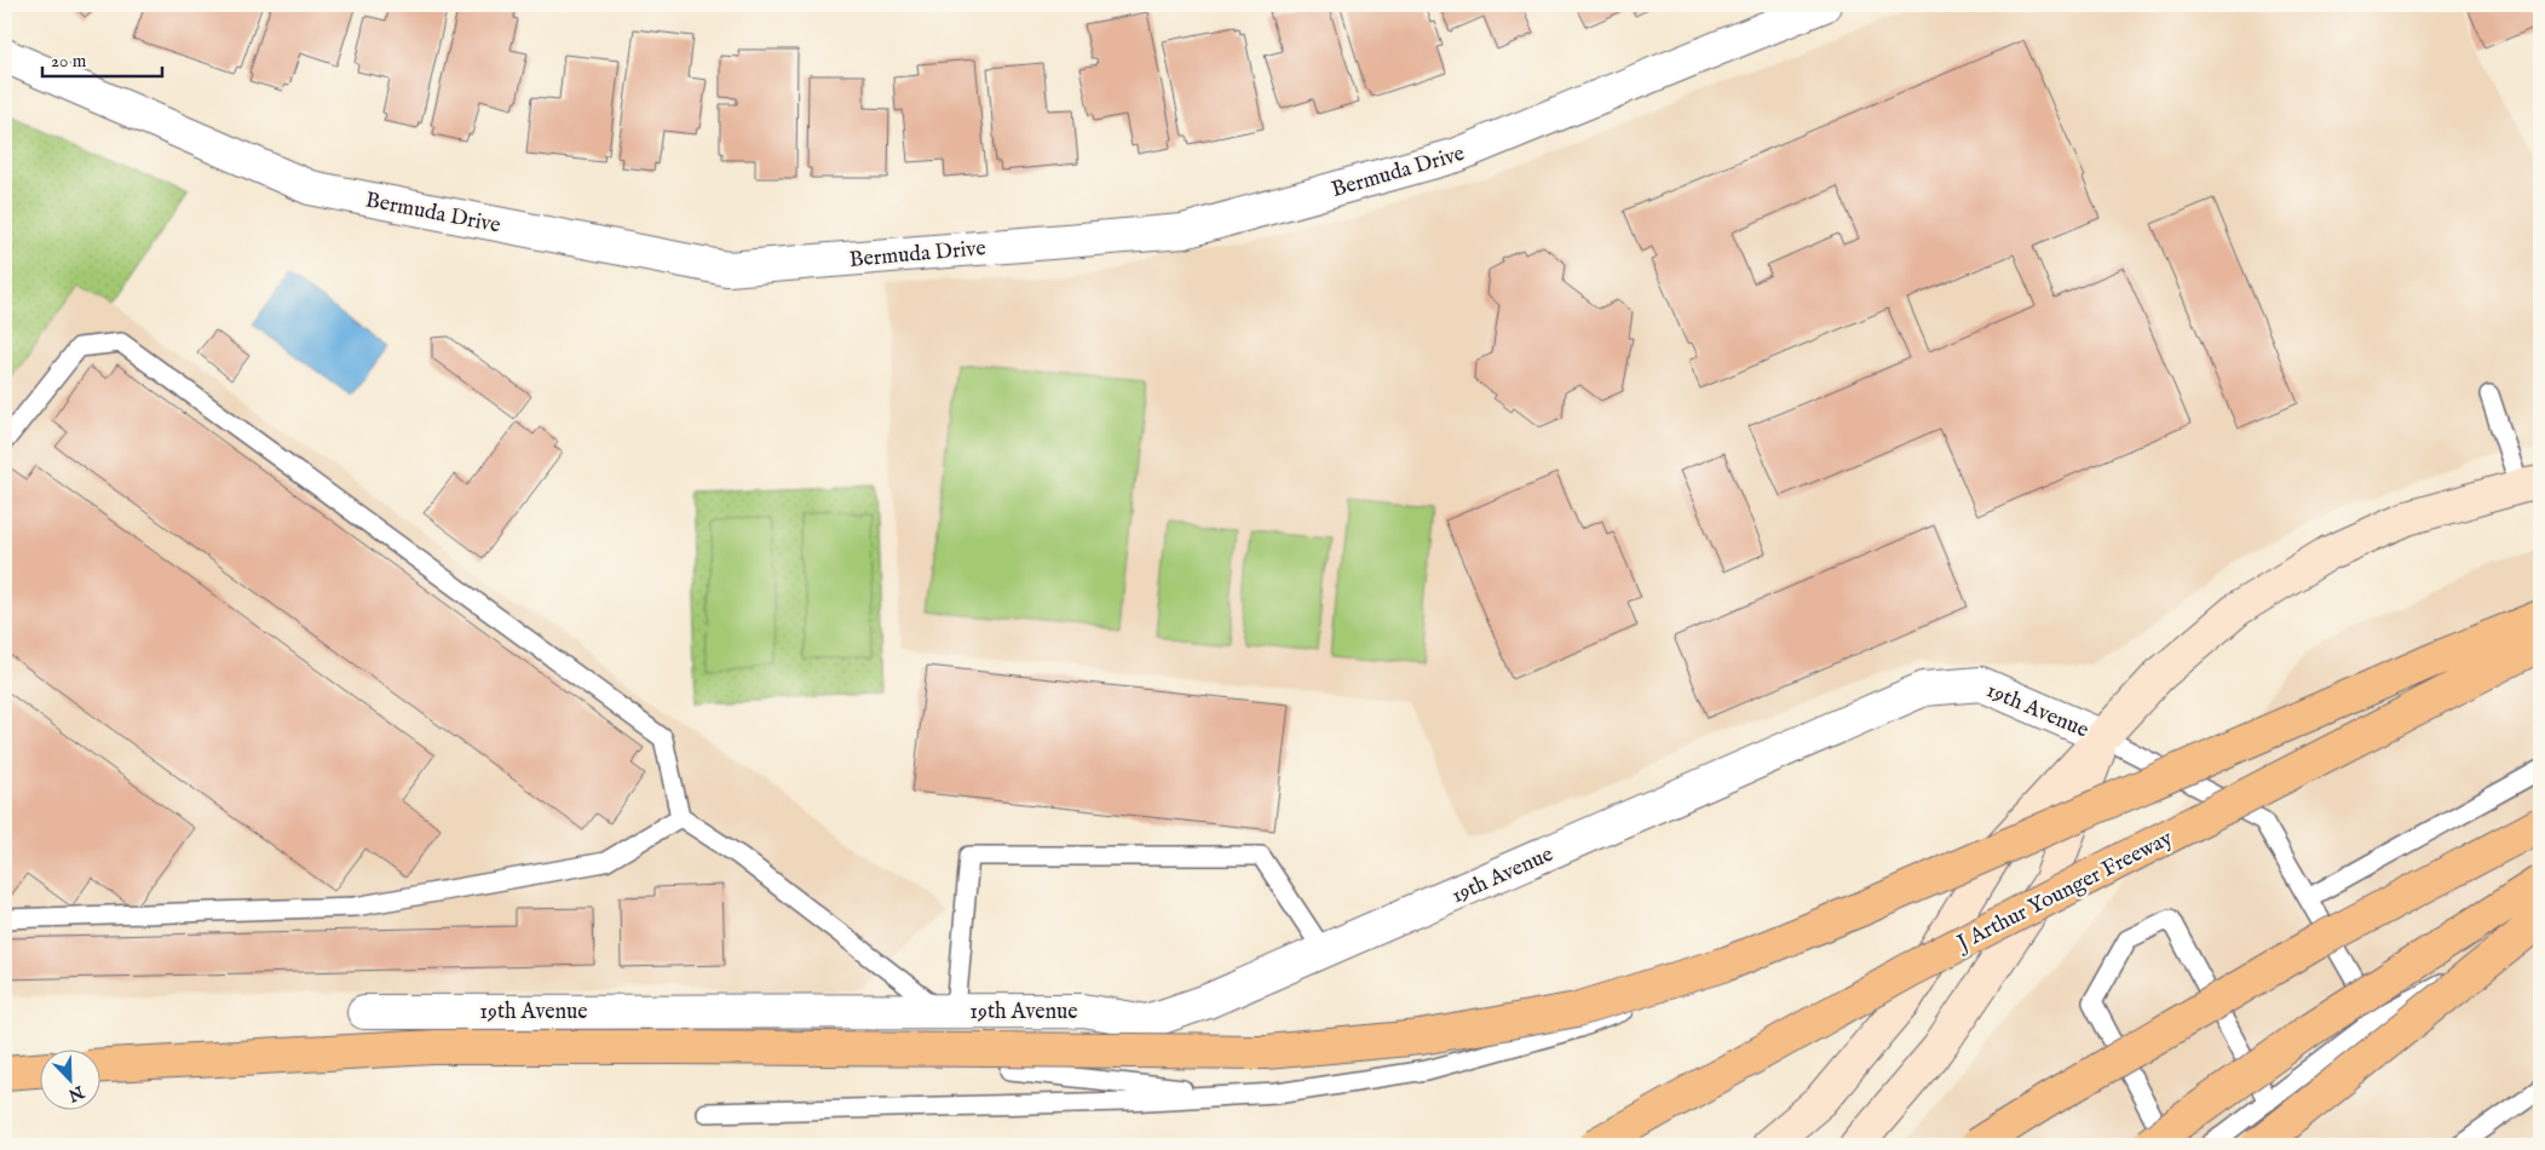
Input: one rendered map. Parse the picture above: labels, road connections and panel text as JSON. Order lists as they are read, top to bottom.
{
  "streets": {
    "highway": ["J Arthur Younger Freeway"],
    "main road": ["19th Avenue"],
    "street": ["Bermuda Drive"]
  },
  "scale_bar": "20 m",
  "north": "bottom right"
}
